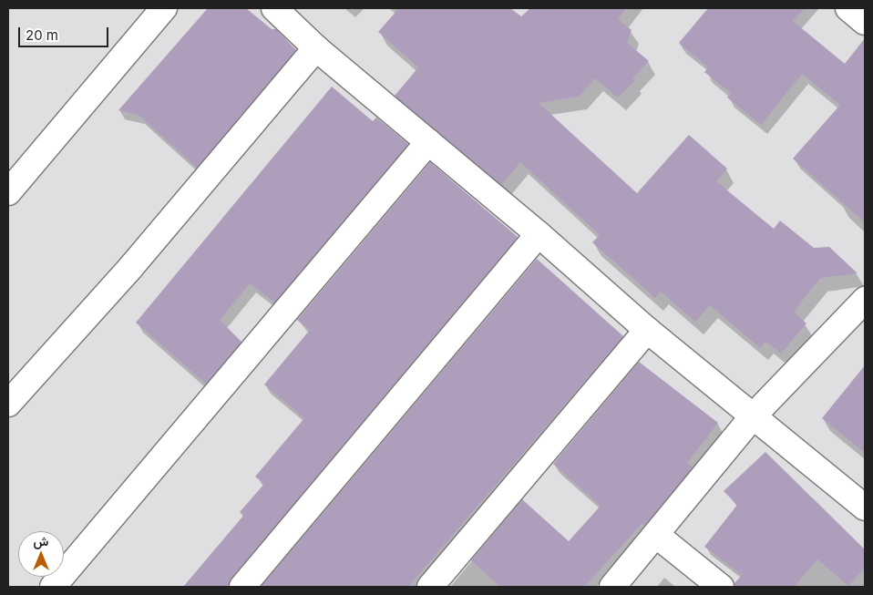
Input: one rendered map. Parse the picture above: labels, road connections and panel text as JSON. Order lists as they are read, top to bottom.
{
  "scale_bar": "20 m",
  "north": "top"
}
